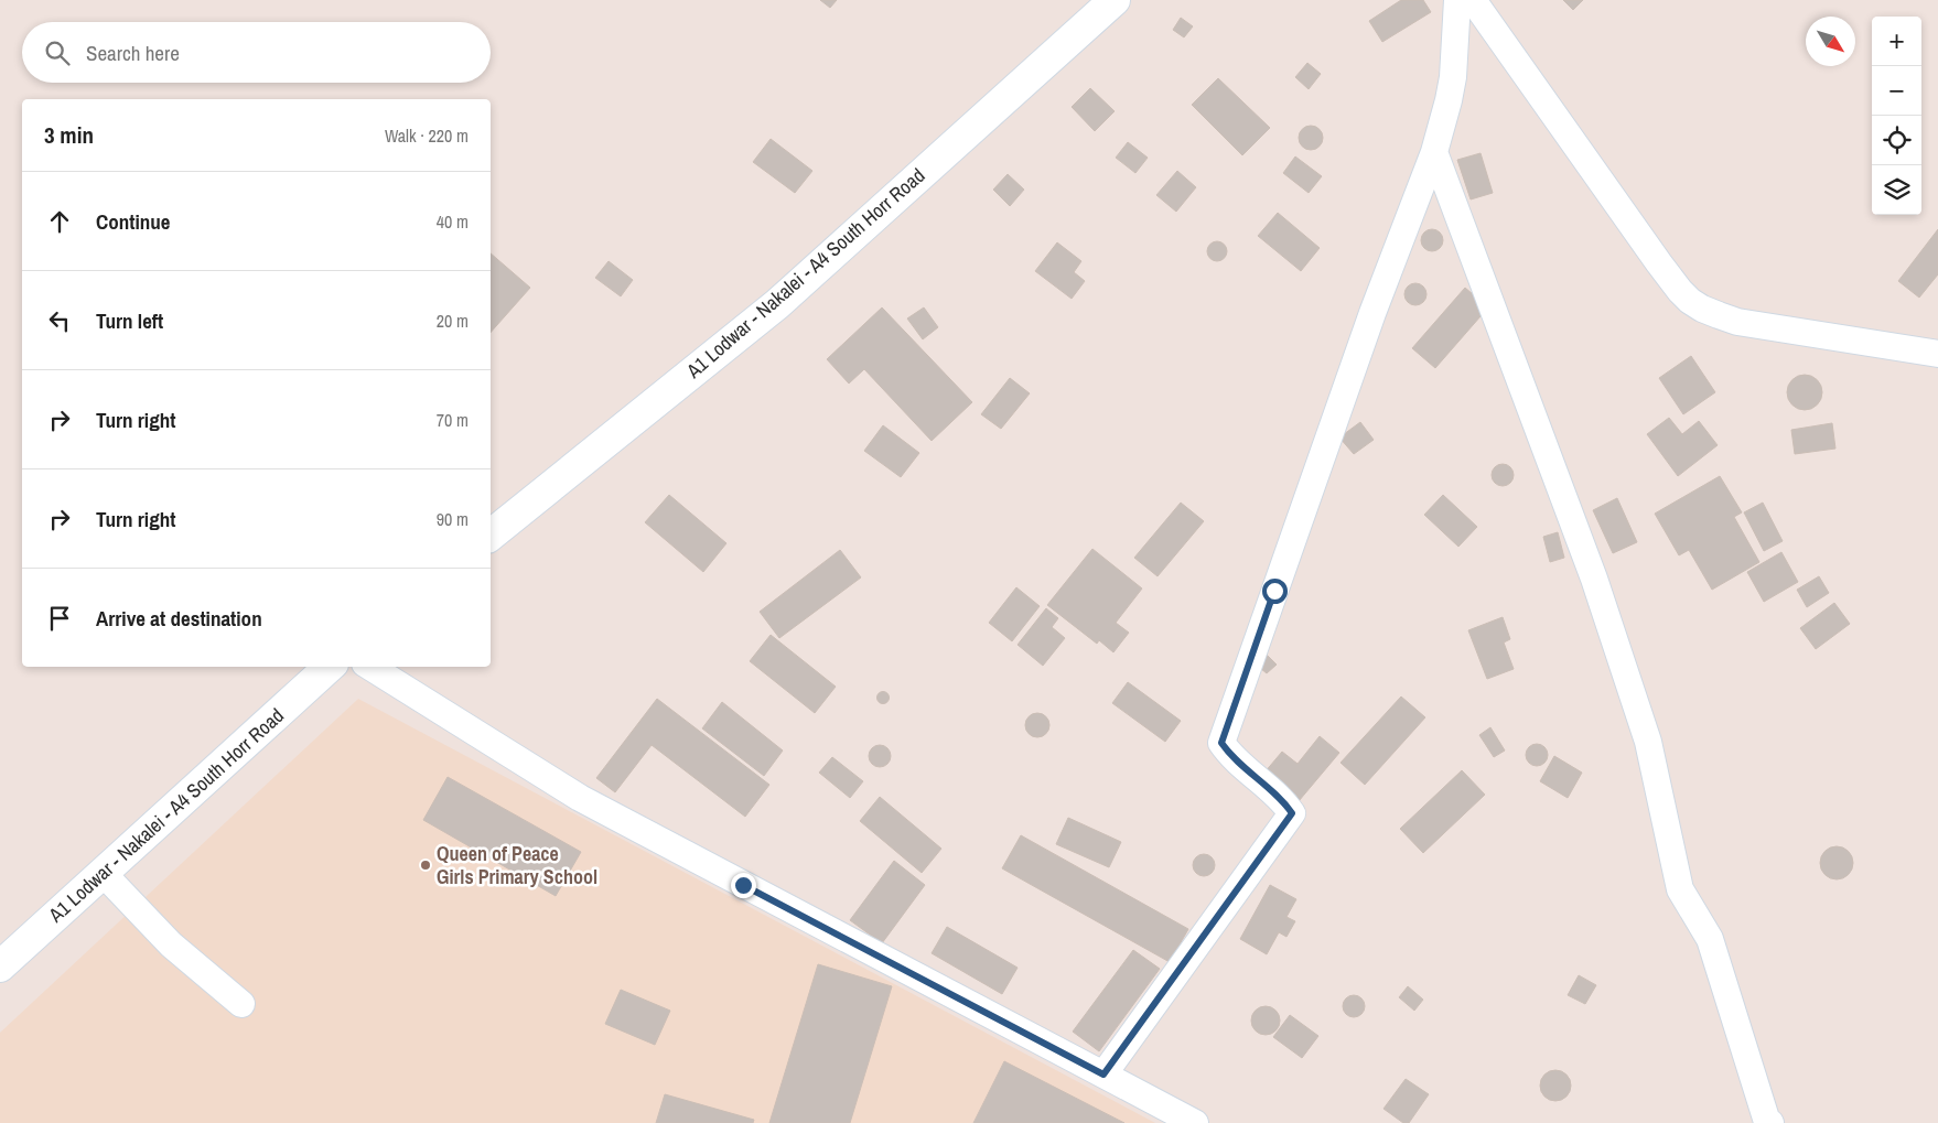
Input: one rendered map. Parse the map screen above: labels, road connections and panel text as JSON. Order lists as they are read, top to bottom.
{
  "streets": {
    "main road": ["A1 Lodwar - Nakalei - A4 South Horr Road"]
  },
  "places": ["Queen of Peace Girls Primary School"],
  "north": "bottom right",
  "page": {
    "map_buttons": ["+", "−"],
    "search": "Search here",
    "heading": ["3 min", "Walk · 220 m"],
    "list": [
      ["Continue", "40 m"],
      ["Turn left", "20 m"],
      ["Turn right", "70 m"],
      ["Turn right", "90 m"],
      "Arrive at destination"
    ]
  }
}
